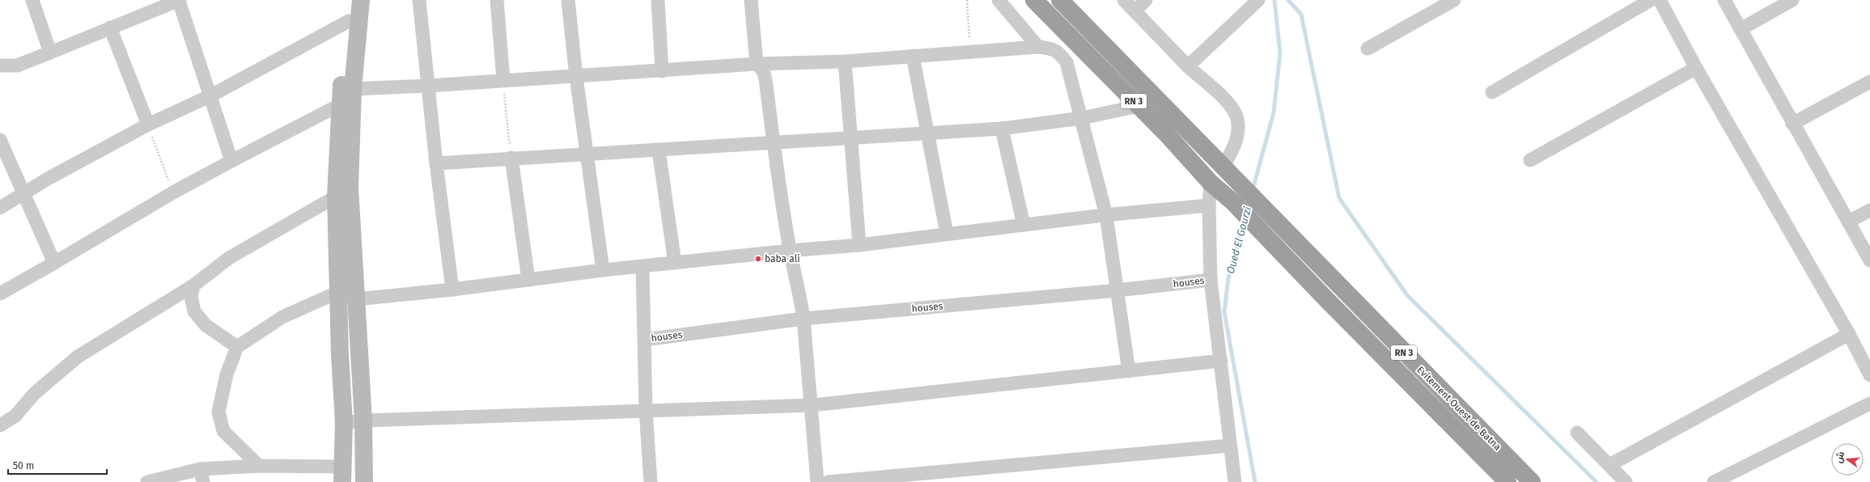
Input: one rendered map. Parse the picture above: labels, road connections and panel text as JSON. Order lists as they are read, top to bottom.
{
  "streets": {
    "highway": ["RN 3", "Evitement Ouest de Batna"],
    "street": ["houses"]
  },
  "crossings": [
    ["RN 3", "Evitement Ouest de Batna"]
  ],
  "water": ["Oued El Gourzi"],
  "places": ["baba ali"],
  "scale_bar": "50 m",
  "north": "left"
}
